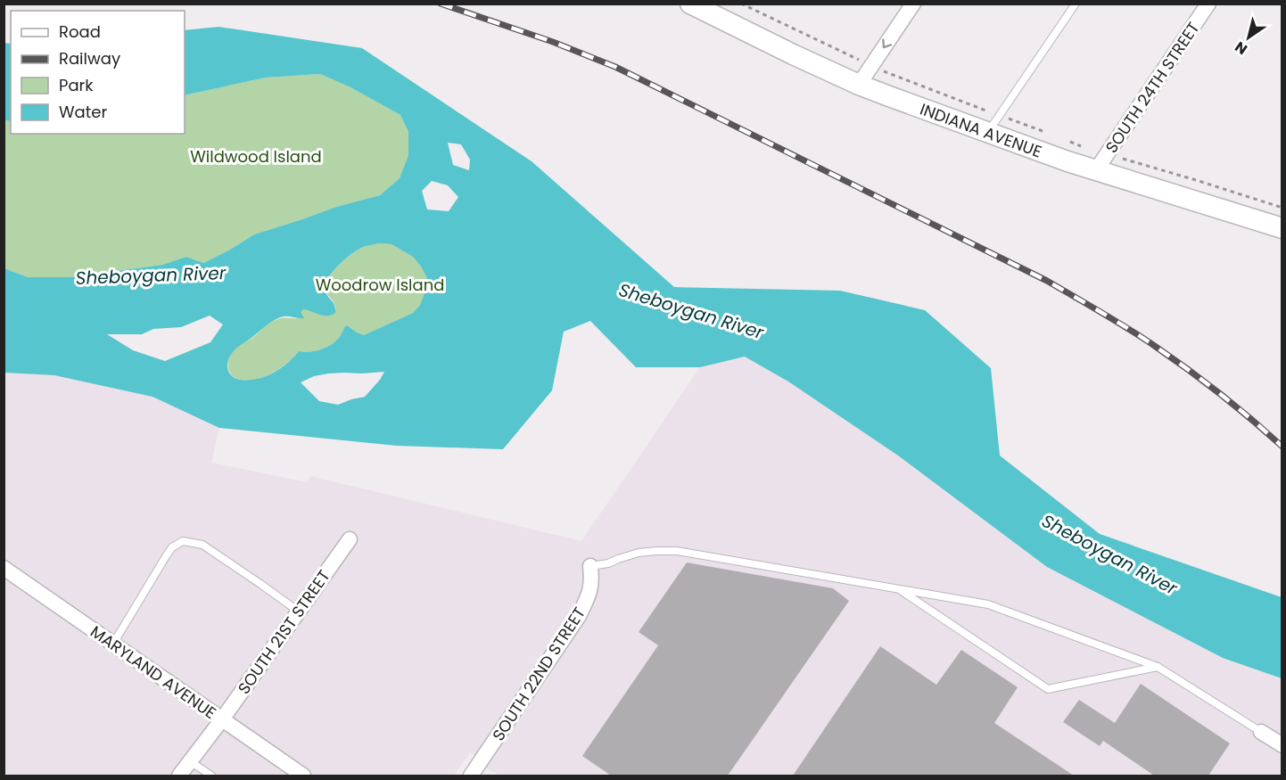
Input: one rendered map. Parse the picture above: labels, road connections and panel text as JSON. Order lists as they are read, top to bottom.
{
  "streets": {
    "main road": ["INDIANA AVENUE"],
    "street": [
      "SOUTH 24TH STREET",
      "SOUTH 21ST STREET",
      "MARYLAND AVENUE",
      "SOUTH 22ND STREET"
    ]
  },
  "crossings": [
    ["SOUTH 24TH STREET", "INDIANA AVENUE"],
    ["SOUTH 21ST STREET", "MARYLAND AVENUE"]
  ],
  "water": ["Sheboygan River"],
  "parks": ["Wildwood Island", "Woodrow Island"],
  "legend": [
    "Road",
    "Railway",
    "Park",
    "Water"
  ],
  "north": "bottom left"
}
